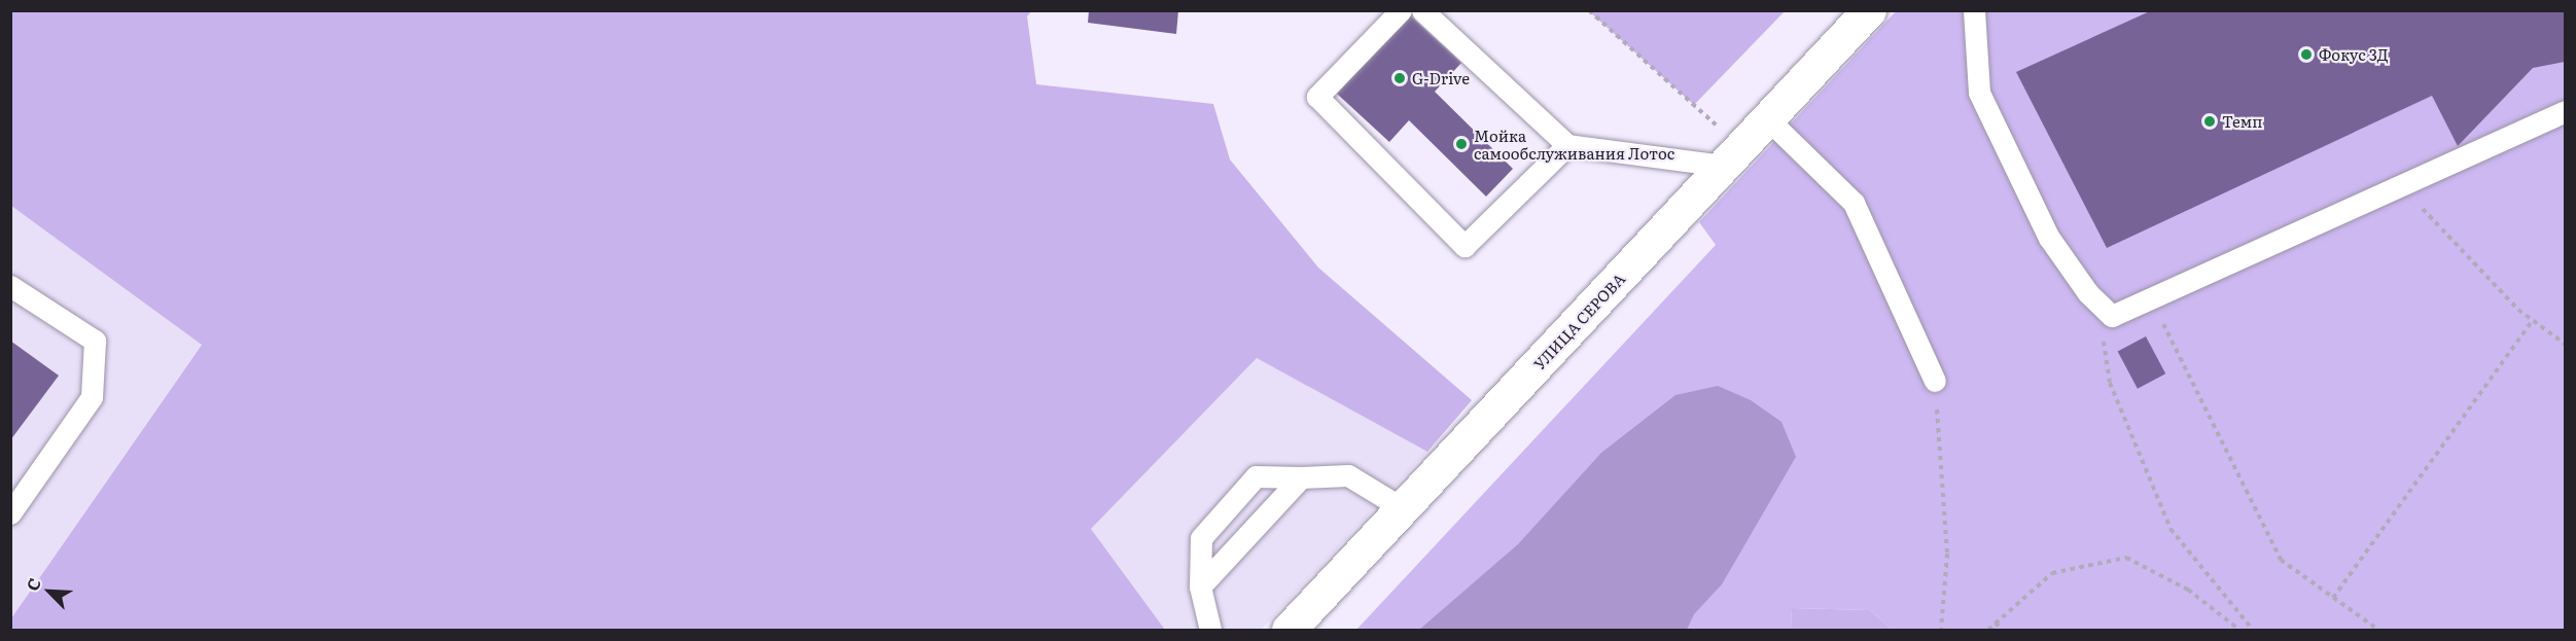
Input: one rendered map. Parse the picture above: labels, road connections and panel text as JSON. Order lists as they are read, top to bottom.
{
  "streets": {
    "main road": ["УЛИЦА СЕРОВА"]
  },
  "places": [
    "Фокус 3Д",
    "G-Drive",
    "Темп",
    "Мойка самообслуживания Лотос"
  ],
  "north": "top left"
}
